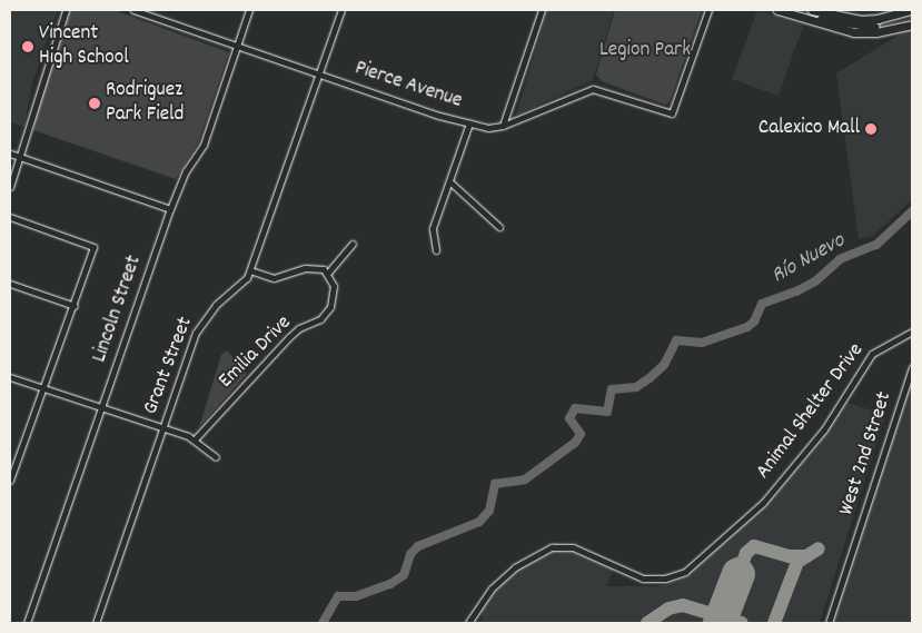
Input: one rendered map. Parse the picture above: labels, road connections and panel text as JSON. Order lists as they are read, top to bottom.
{
  "streets": {
    "street": [
      "Pierce Avenue",
      "Lincoln Street",
      "Emilia Drive",
      "Grant Street",
      "Animal Shelter Drive",
      "West 2nd Street"
    ]
  },
  "crossings": [
    ["Pierce Avenue", "Lincoln Street"],
    ["Pierce Avenue", "Grant Street"]
  ],
  "water": ["Río Nuevo"],
  "parks": ["Legion Park"],
  "places": ["Vincent High School", "Rodriguez Park Field", "Calexico Mall"]
}
